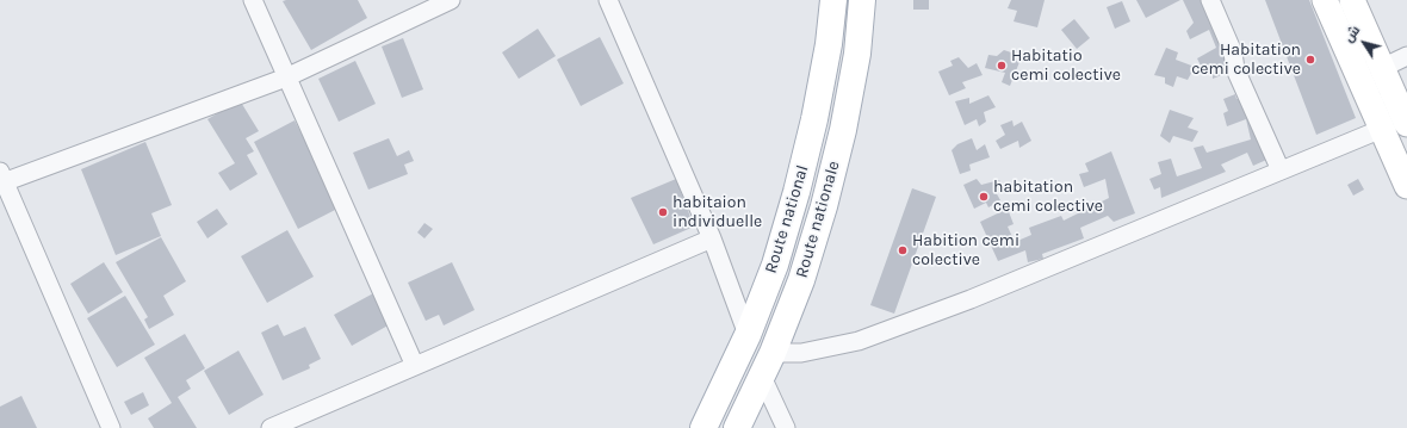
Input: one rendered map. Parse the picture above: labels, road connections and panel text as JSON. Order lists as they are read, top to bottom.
{
  "streets": {
    "main road": ["Route national", "Route nationale"]
  },
  "places": [
    "Habitation cemi colective",
    "Habitatio cemi colective",
    "habitation cemi colective",
    "habitaion individuelle",
    "Habition cemi colective"
  ],
  "north": "top left"
}
